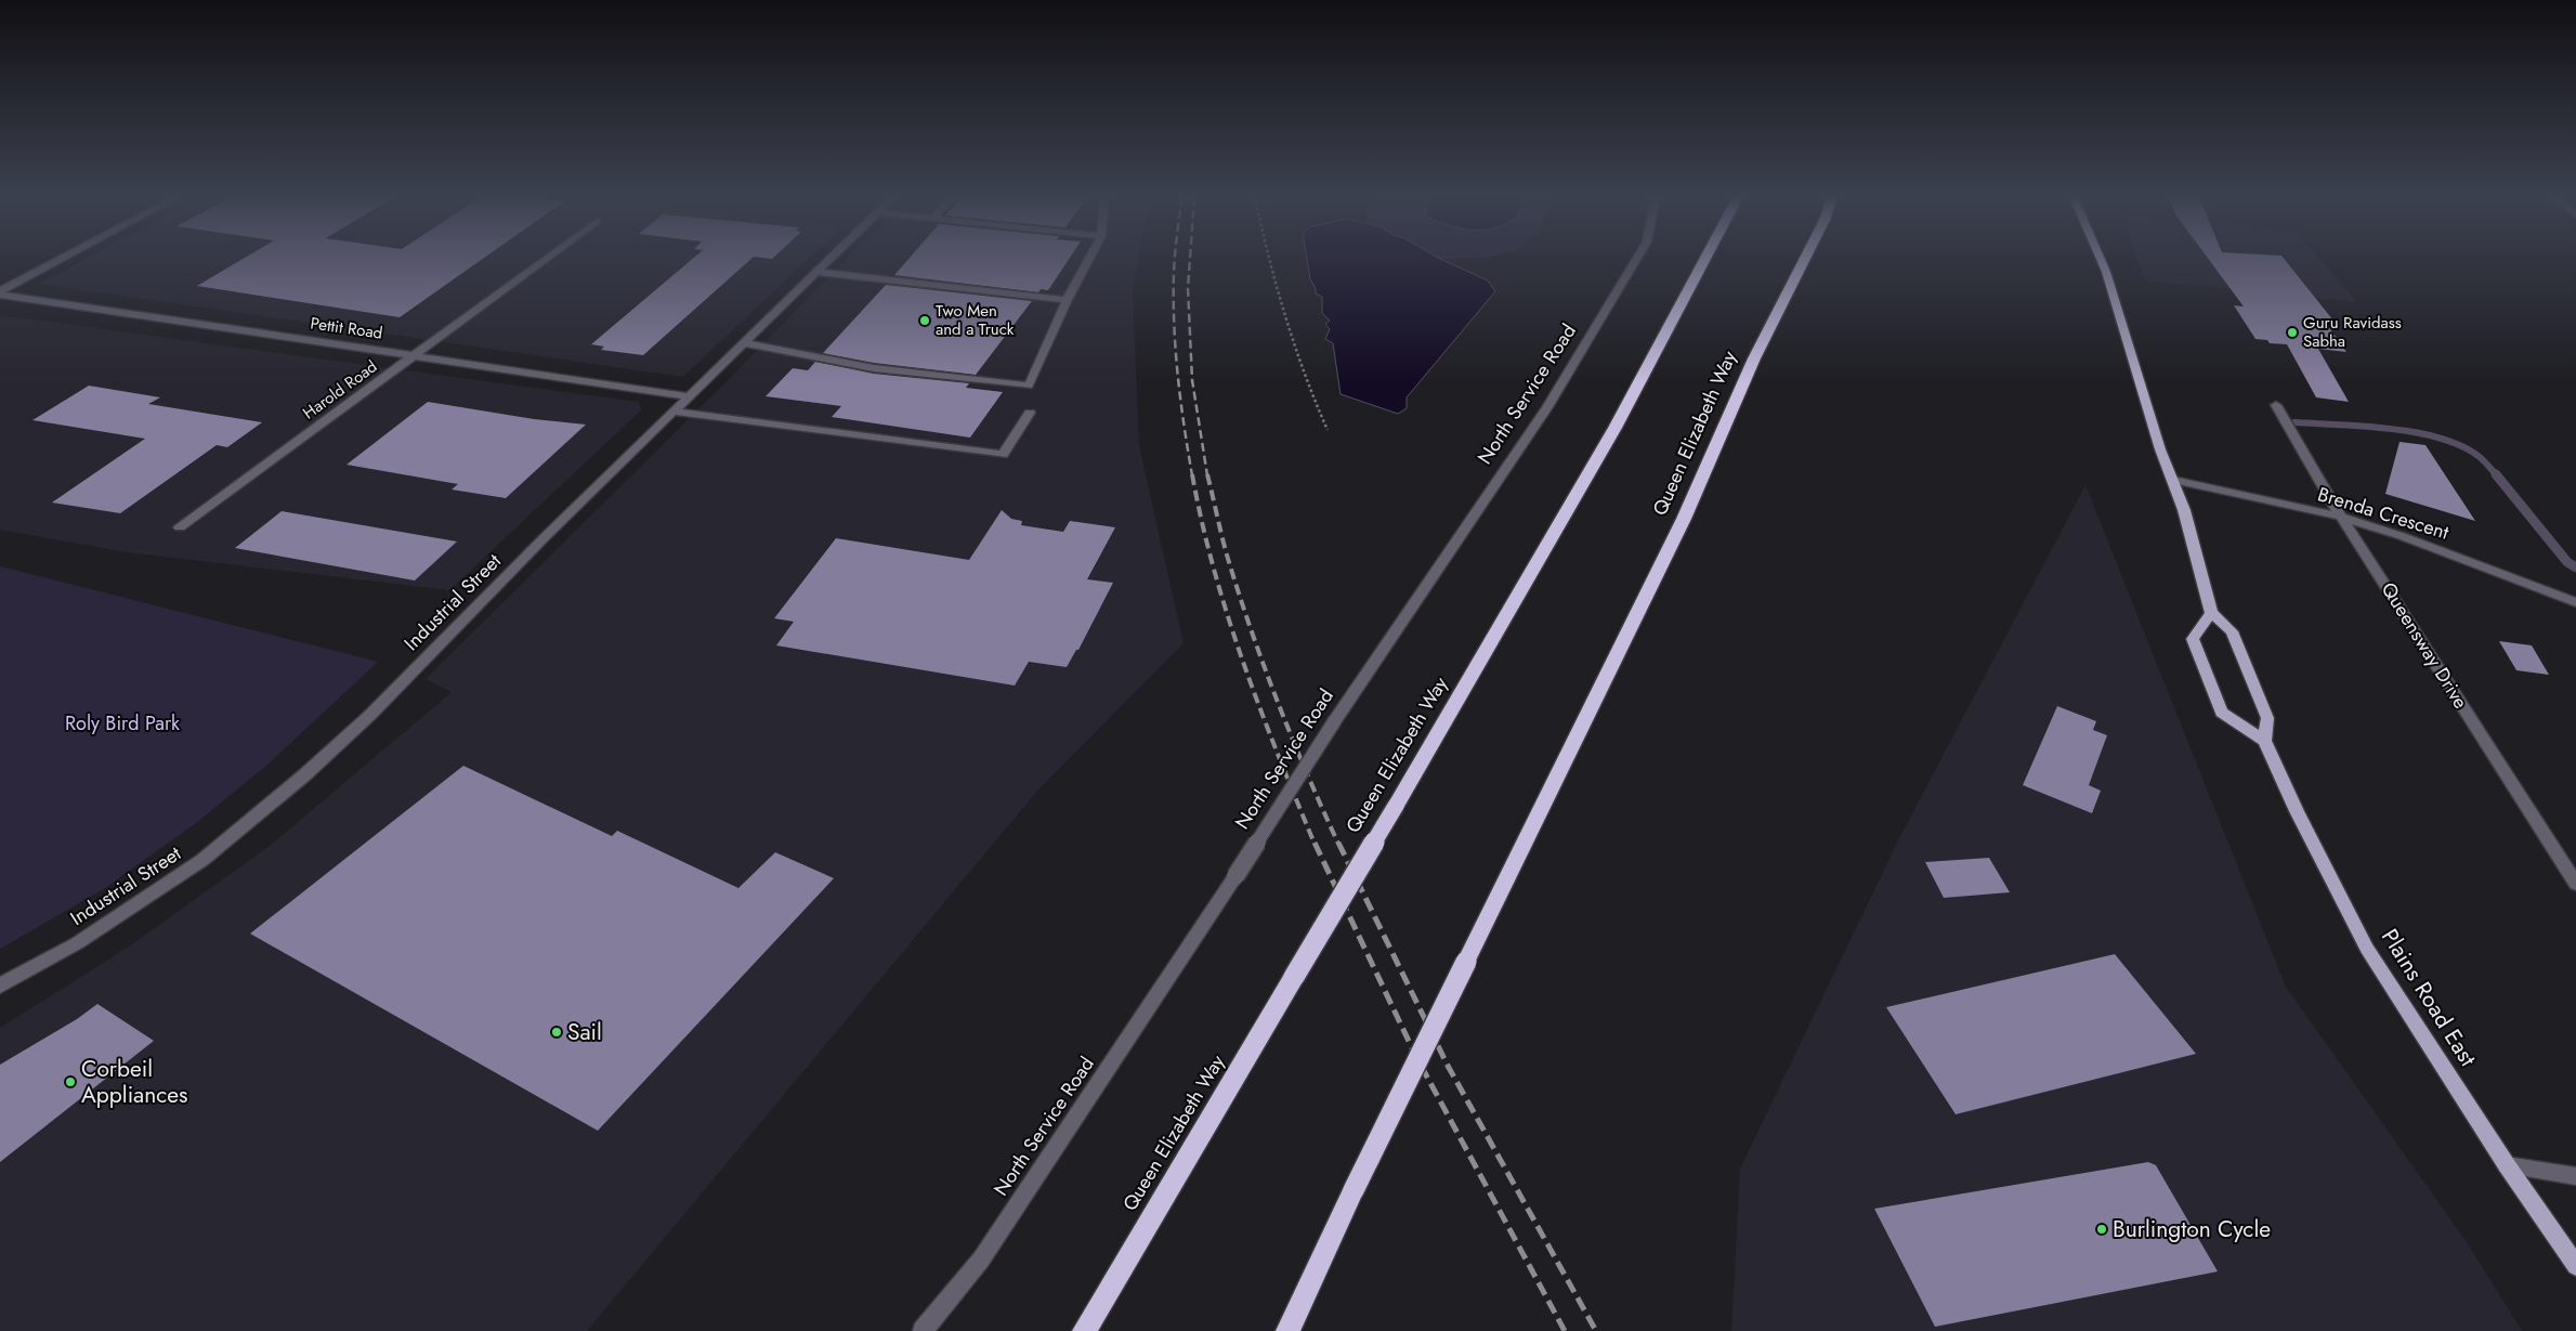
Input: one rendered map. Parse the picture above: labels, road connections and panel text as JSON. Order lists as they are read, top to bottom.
{
  "streets": {
    "highway": ["Queen Elizabeth Way"],
    "main road": ["Plains Road East"],
    "street": [
      "Pettit Road",
      "Harold Road",
      "North Service Road",
      "Brenda Crescent",
      "Industrial Street",
      "Queensway Drive"
    ]
  },
  "crossings": [
    ["Pettit Road", "Harold Road"],
    ["Pettit Road", "Industrial Street"],
    ["Brenda Crescent", "Queensway Drive"]
  ],
  "parks": ["Roly Bird Park"],
  "places": [
    "Two Men and a Truck",
    "Guru Ravidass Sabha",
    "Sail",
    "Corbeil Appliances",
    "Burlington Cycle"
  ]
}
